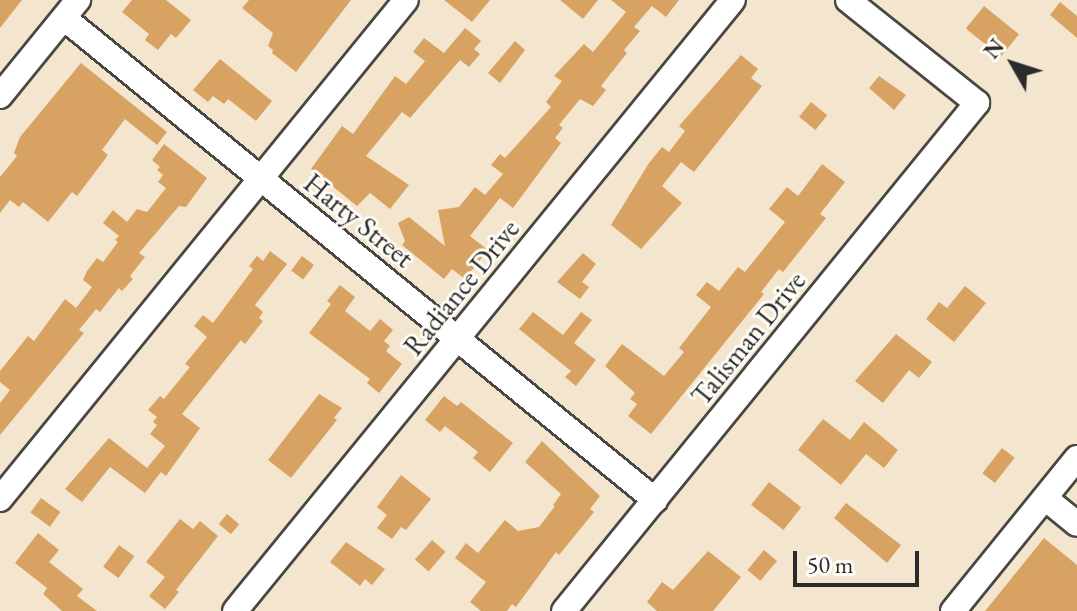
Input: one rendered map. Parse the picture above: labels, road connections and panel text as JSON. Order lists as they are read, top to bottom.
{
  "streets": {
    "street": ["Harty Street", "Radiance Drive", "Talisman Drive"]
  },
  "crossings": [
    ["Harty Street", "Radiance Drive"],
    ["Harty Street", "Talisman Drive"]
  ],
  "scale_bar": "50 m",
  "north": "top left"
}
